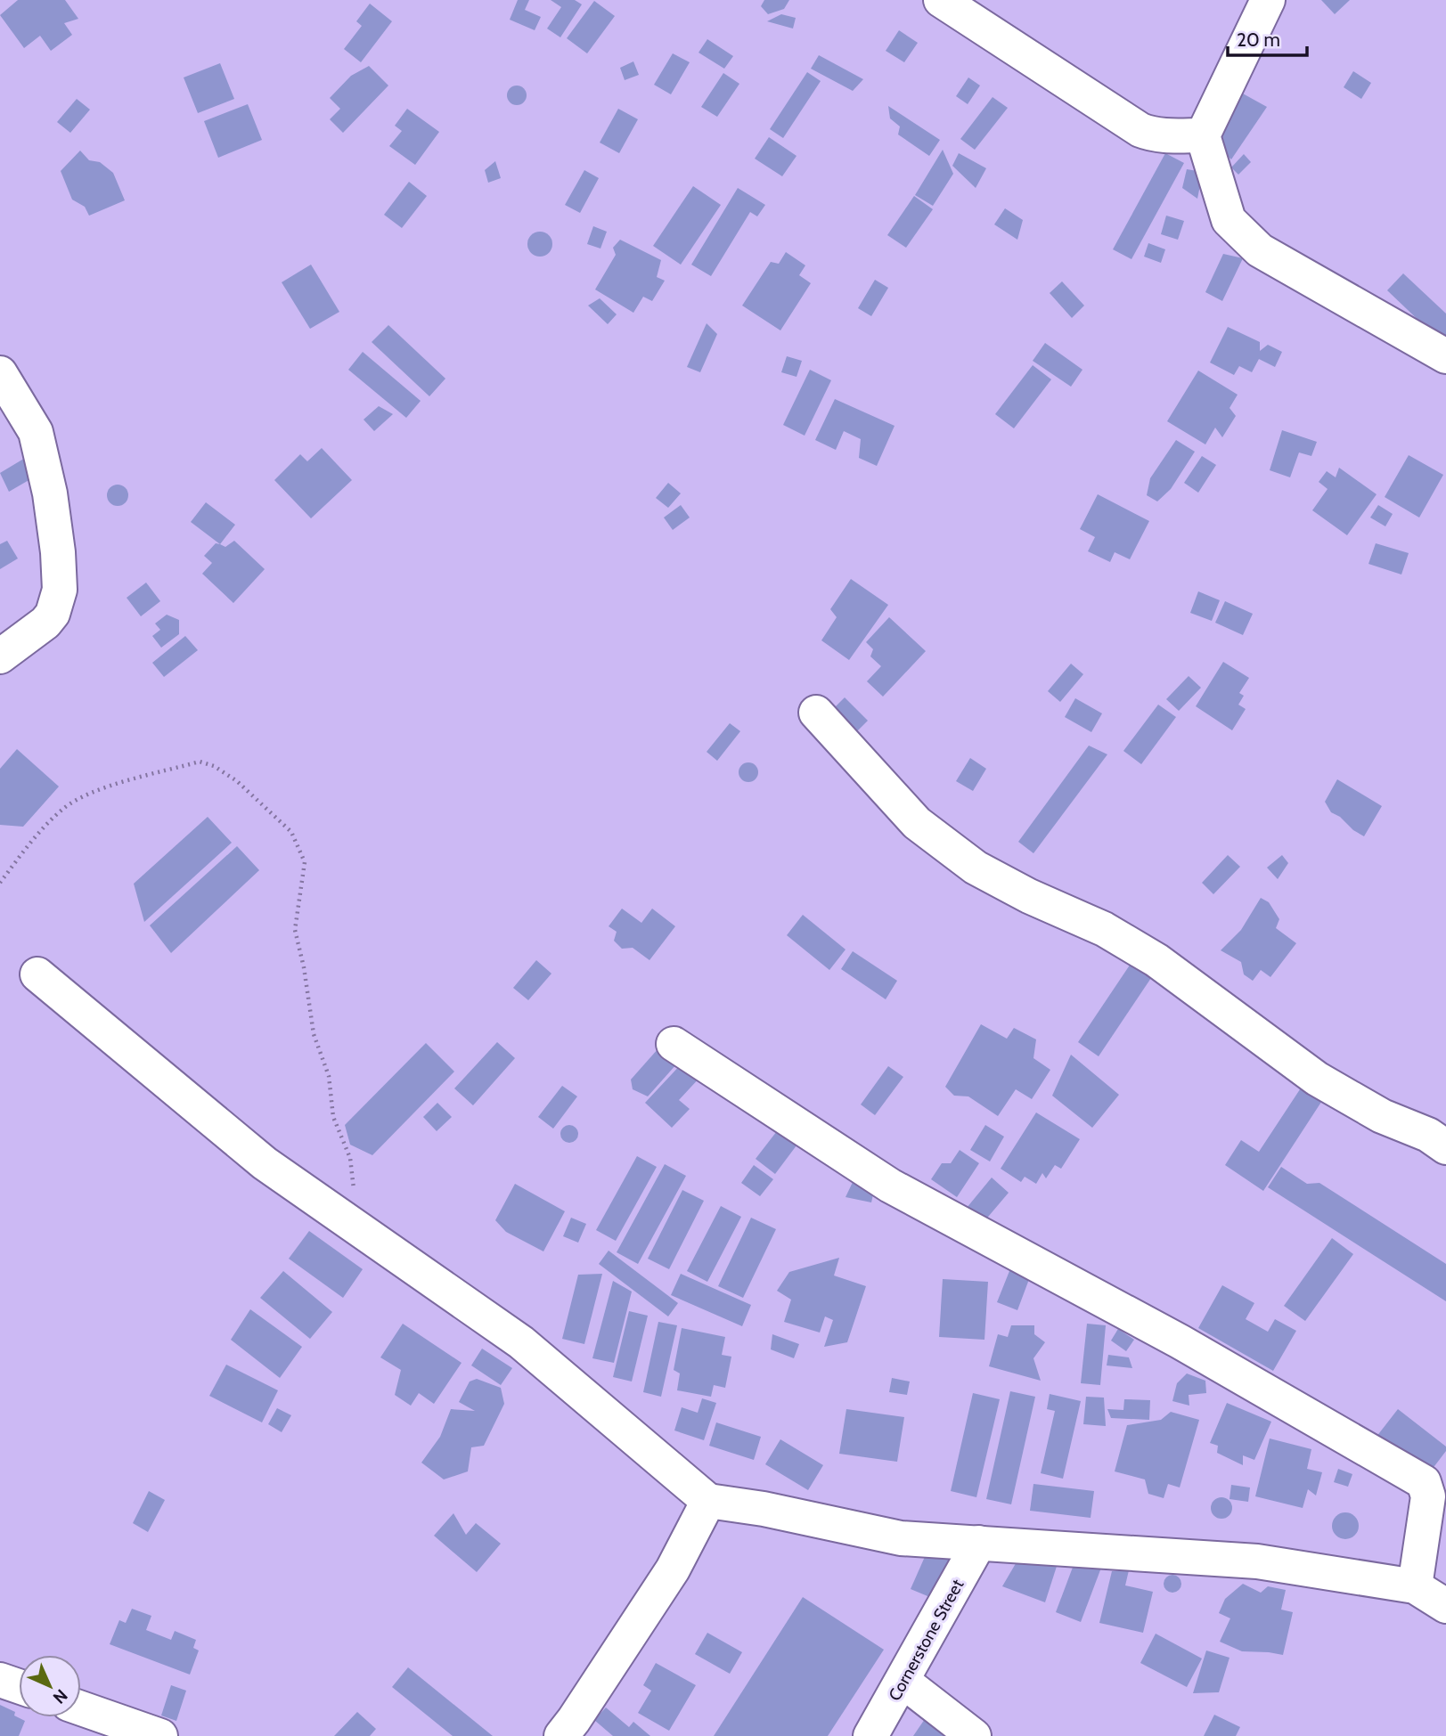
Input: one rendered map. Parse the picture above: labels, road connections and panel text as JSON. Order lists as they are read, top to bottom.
{
  "streets": {
    "street": ["Cornerstone Street"]
  },
  "scale_bar": "20 m",
  "north": "bottom right"
}
